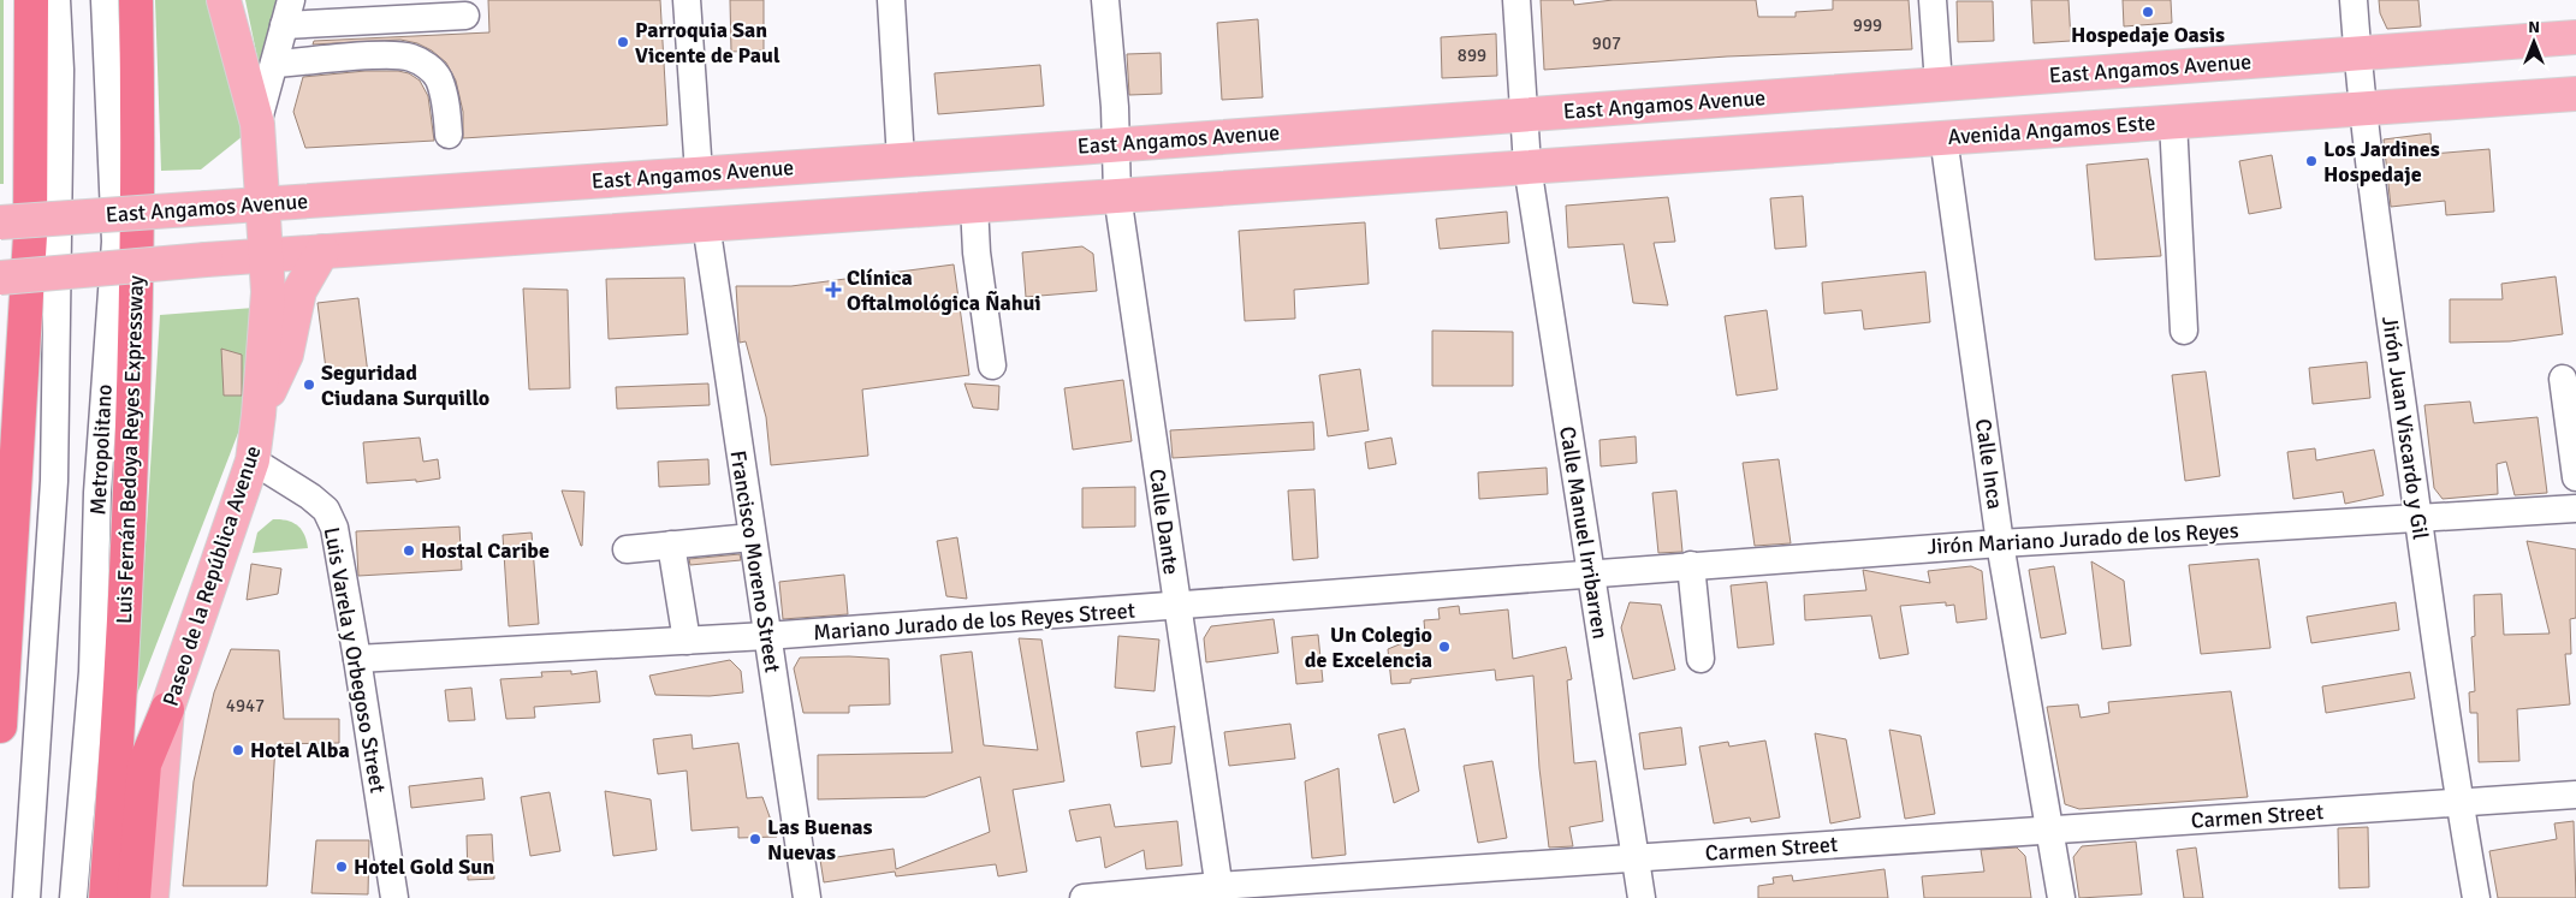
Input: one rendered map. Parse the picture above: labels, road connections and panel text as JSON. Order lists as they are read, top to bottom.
{
  "streets": {
    "highway": ["Luis Fernán Bedoya Reyes Expressway"],
    "main road": ["East Angamos Avenue", "Avenida Angamos Este", "Paseo de la República Avenue"],
    "street": [
      "Jirón Juan Viscardo y Gil",
      "Metropolitano",
      "Calle Inca",
      "Calle Dante",
      "Calle Manuel Irribarren",
      "Jirón Mariano Jurado de los Reyes",
      "Francisco Moreno Street",
      "Mariano Jurado de los Reyes Street",
      "Luis Varela y Orbegoso Street",
      "Carmen Street"
    ]
  },
  "crossings": [
    ["East Angamos Avenue", "Jirón Juan Viscardo y Gil"],
    ["East Angamos Avenue", "Calle Dante"],
    ["East Angamos Avenue", "Calle Manuel Irribarren"],
    ["East Angamos Avenue", "Paseo de la República Avenue"],
    ["Avenida Angamos Este", "Jirón Juan Viscardo y Gil"],
    ["Avenida Angamos Este", "Calle Inca"],
    ["Avenida Angamos Este", "Calle Manuel Irribarren"],
    ["Jirón Juan Viscardo y Gil", "Jirón Mariano Jurado de los Reyes"],
    ["Jirón Juan Viscardo y Gil", "Carmen Street"],
    ["Calle Inca", "Jirón Mariano Jurado de los Reyes"],
    ["Calle Inca", "Carmen Street"],
    ["Calle Dante", "Mariano Jurado de los Reyes Street"],
    ["Calle Dante", "Carmen Street"],
    ["Calle Manuel Irribarren", "Jirón Mariano Jurado de los Reyes"],
    ["Calle Manuel Irribarren", "Mariano Jurado de los Reyes Street"],
    ["Calle Manuel Irribarren", "Carmen Street"],
    ["Jirón Mariano Jurado de los Reyes", "Mariano Jurado de los Reyes Street"],
    ["Francisco Moreno Street", "Mariano Jurado de los Reyes Street"],
    ["Paseo de la República Avenue", "Luis Varela y Orbegoso Street"],
    ["Mariano Jurado de los Reyes Street", "Luis Varela y Orbegoso Street"]
  ],
  "places": {
    "other": [
      "Hospedaje Oasis",
      "Parroquia San Vicente de Paul",
      "Los Jardines Hospedaje",
      "Seguridad Ciudana Surquillo",
      "Hostal Caribe",
      "Un Colegio de Excelencia",
      "Hotel Alba",
      "Las Buenas Nuevas",
      "Hotel Gold Sun"
    ],
    "health": ["Clínica Oftalmológica Ñahui"]
  },
  "house_numbers": [
    "999",
    "907",
    "899",
    "4947"
  ],
  "north": "top"
}
